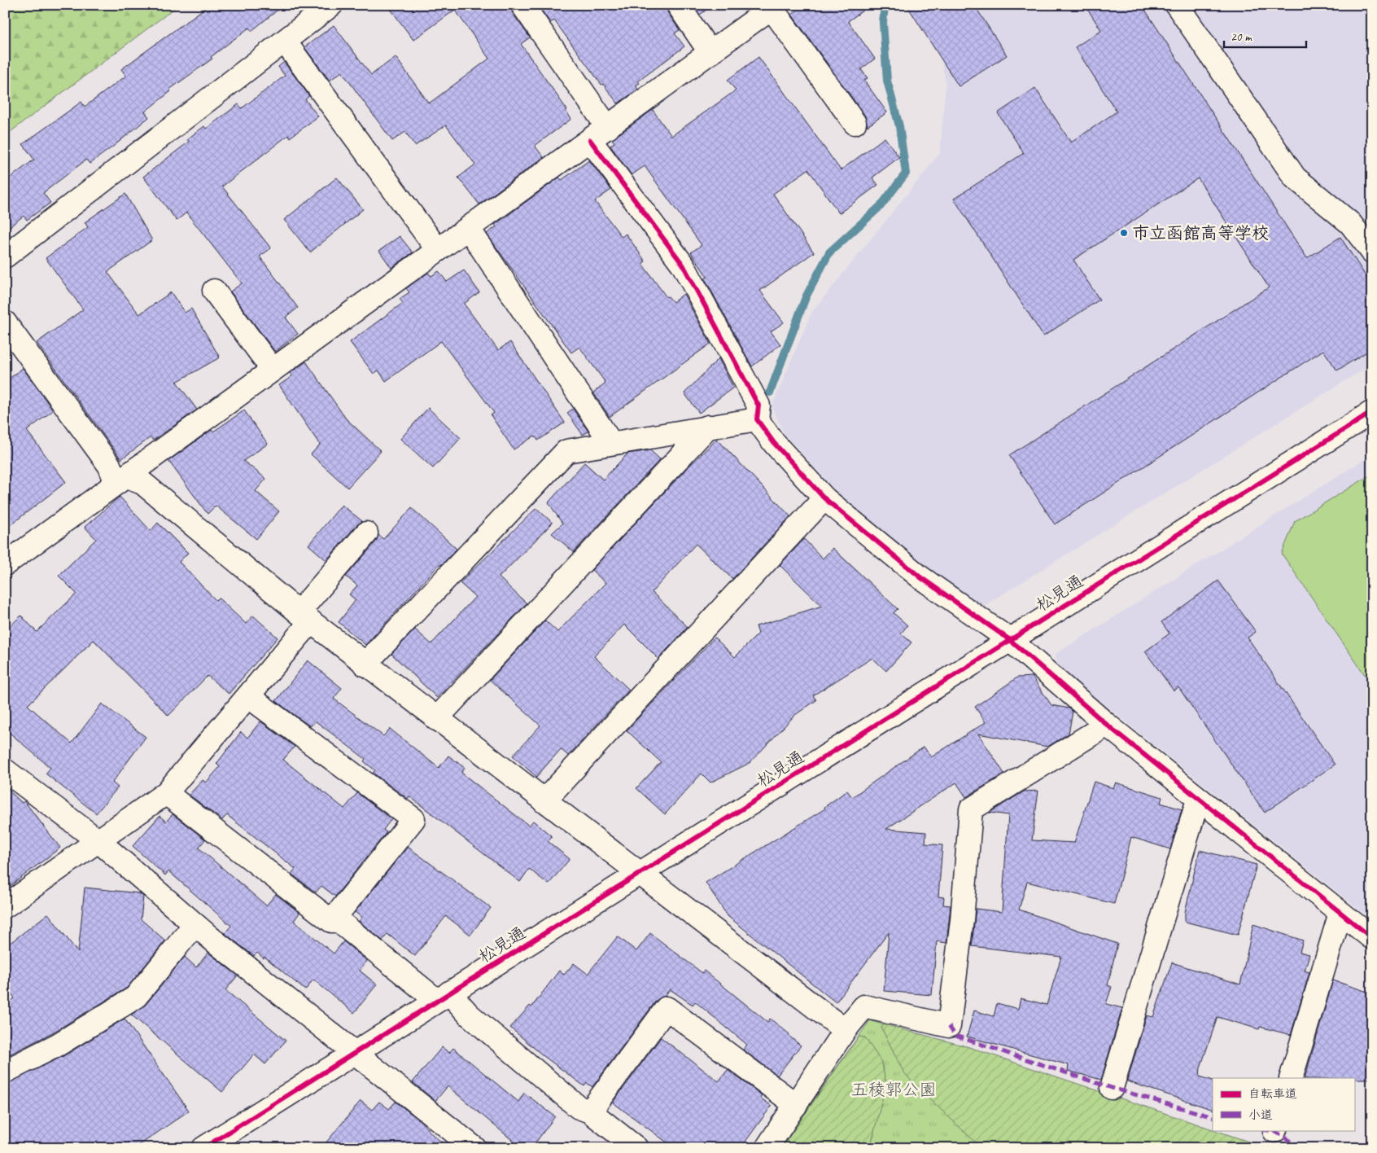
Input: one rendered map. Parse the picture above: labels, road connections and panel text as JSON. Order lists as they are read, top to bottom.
{
  "streets": {
    "street": ["松見通"]
  },
  "parks": ["五稜郭公園"],
  "places": ["市立函館高等学校"],
  "legend": ["自転車道", "小道"],
  "scale_bar": "20 m"
}
